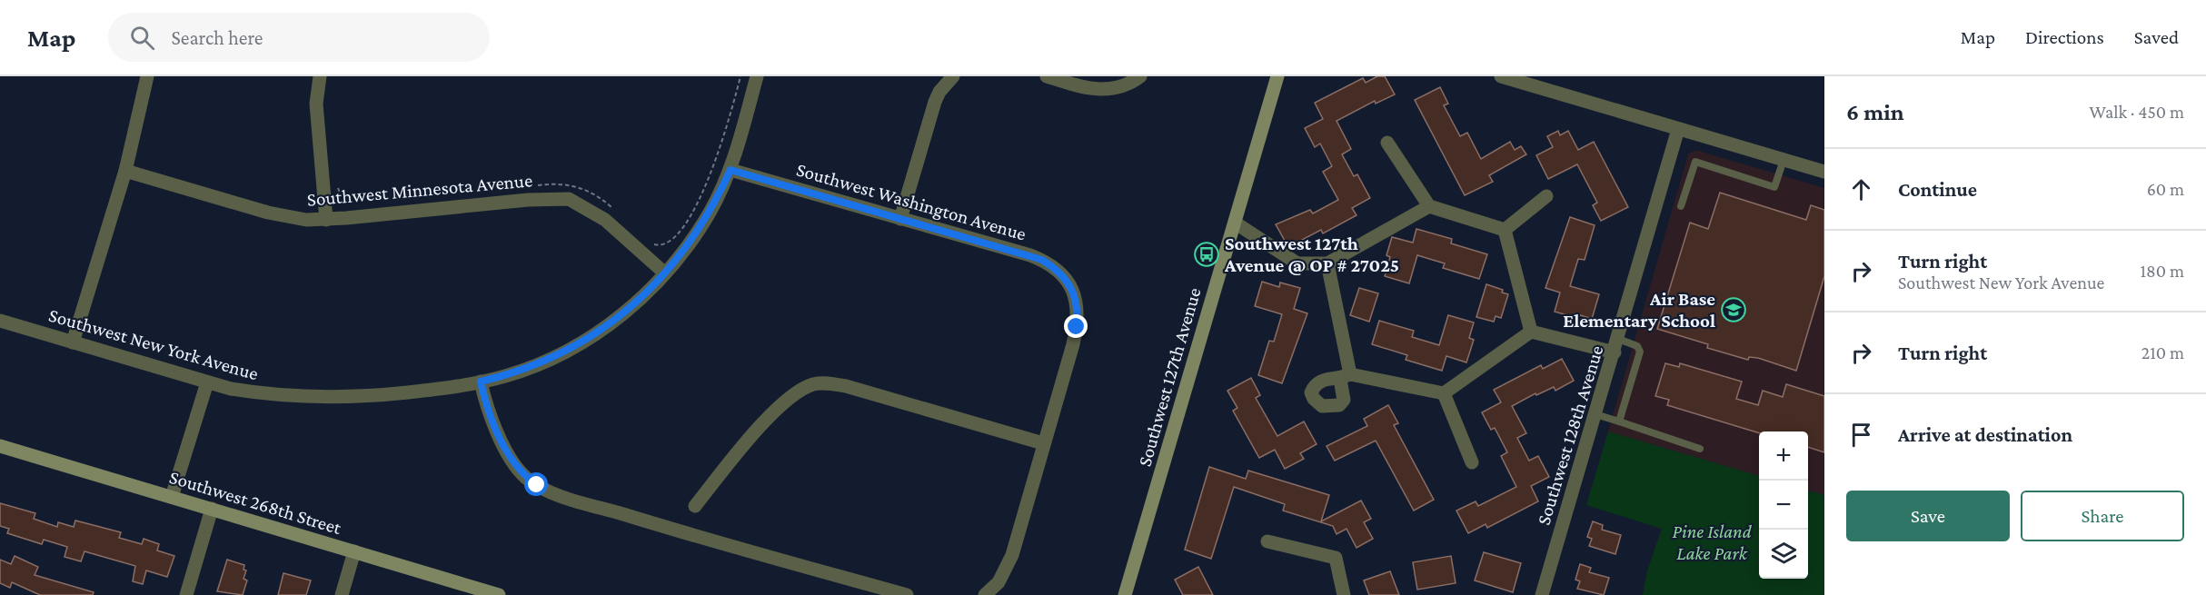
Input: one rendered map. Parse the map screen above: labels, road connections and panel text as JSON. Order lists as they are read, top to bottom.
{
  "streets": {
    "main road": ["Southwest 127th Avenue", "Southwest 268th Street"],
    "street": [
      "Southwest Minnesota Avenue",
      "Southwest Washington Avenue",
      "Southwest New York Avenue",
      "Southwest 128th Avenue"
    ]
  },
  "crossings": [
    ["Southwest Minnesota Avenue", "Southwest New York Avenue"],
    ["Southwest Washington Avenue", "Southwest New York Avenue"]
  ],
  "parks": ["Pine Island Lake Park"],
  "places": {
    "bus stop": ["Southwest 127th Avenue @ OP # 27025"],
    "school or university": ["Air Base Elementary School"]
  },
  "page": {
    "header": "Map",
    "search": "Search here",
    "nav": ["Map", "Directions", "Saved"],
    "heading": ["6 min", "Walk · 450 m"],
    "list": [
      ["Continue", "60 m"],
      ["Turn right", "Southwest New York Avenue", "180 m"],
      ["Turn right", "210 m"],
      "Arrive at destination"
    ],
    "map_buttons": ["+", "−"],
    "buttons": ["Save", "Share"]
  }
}
